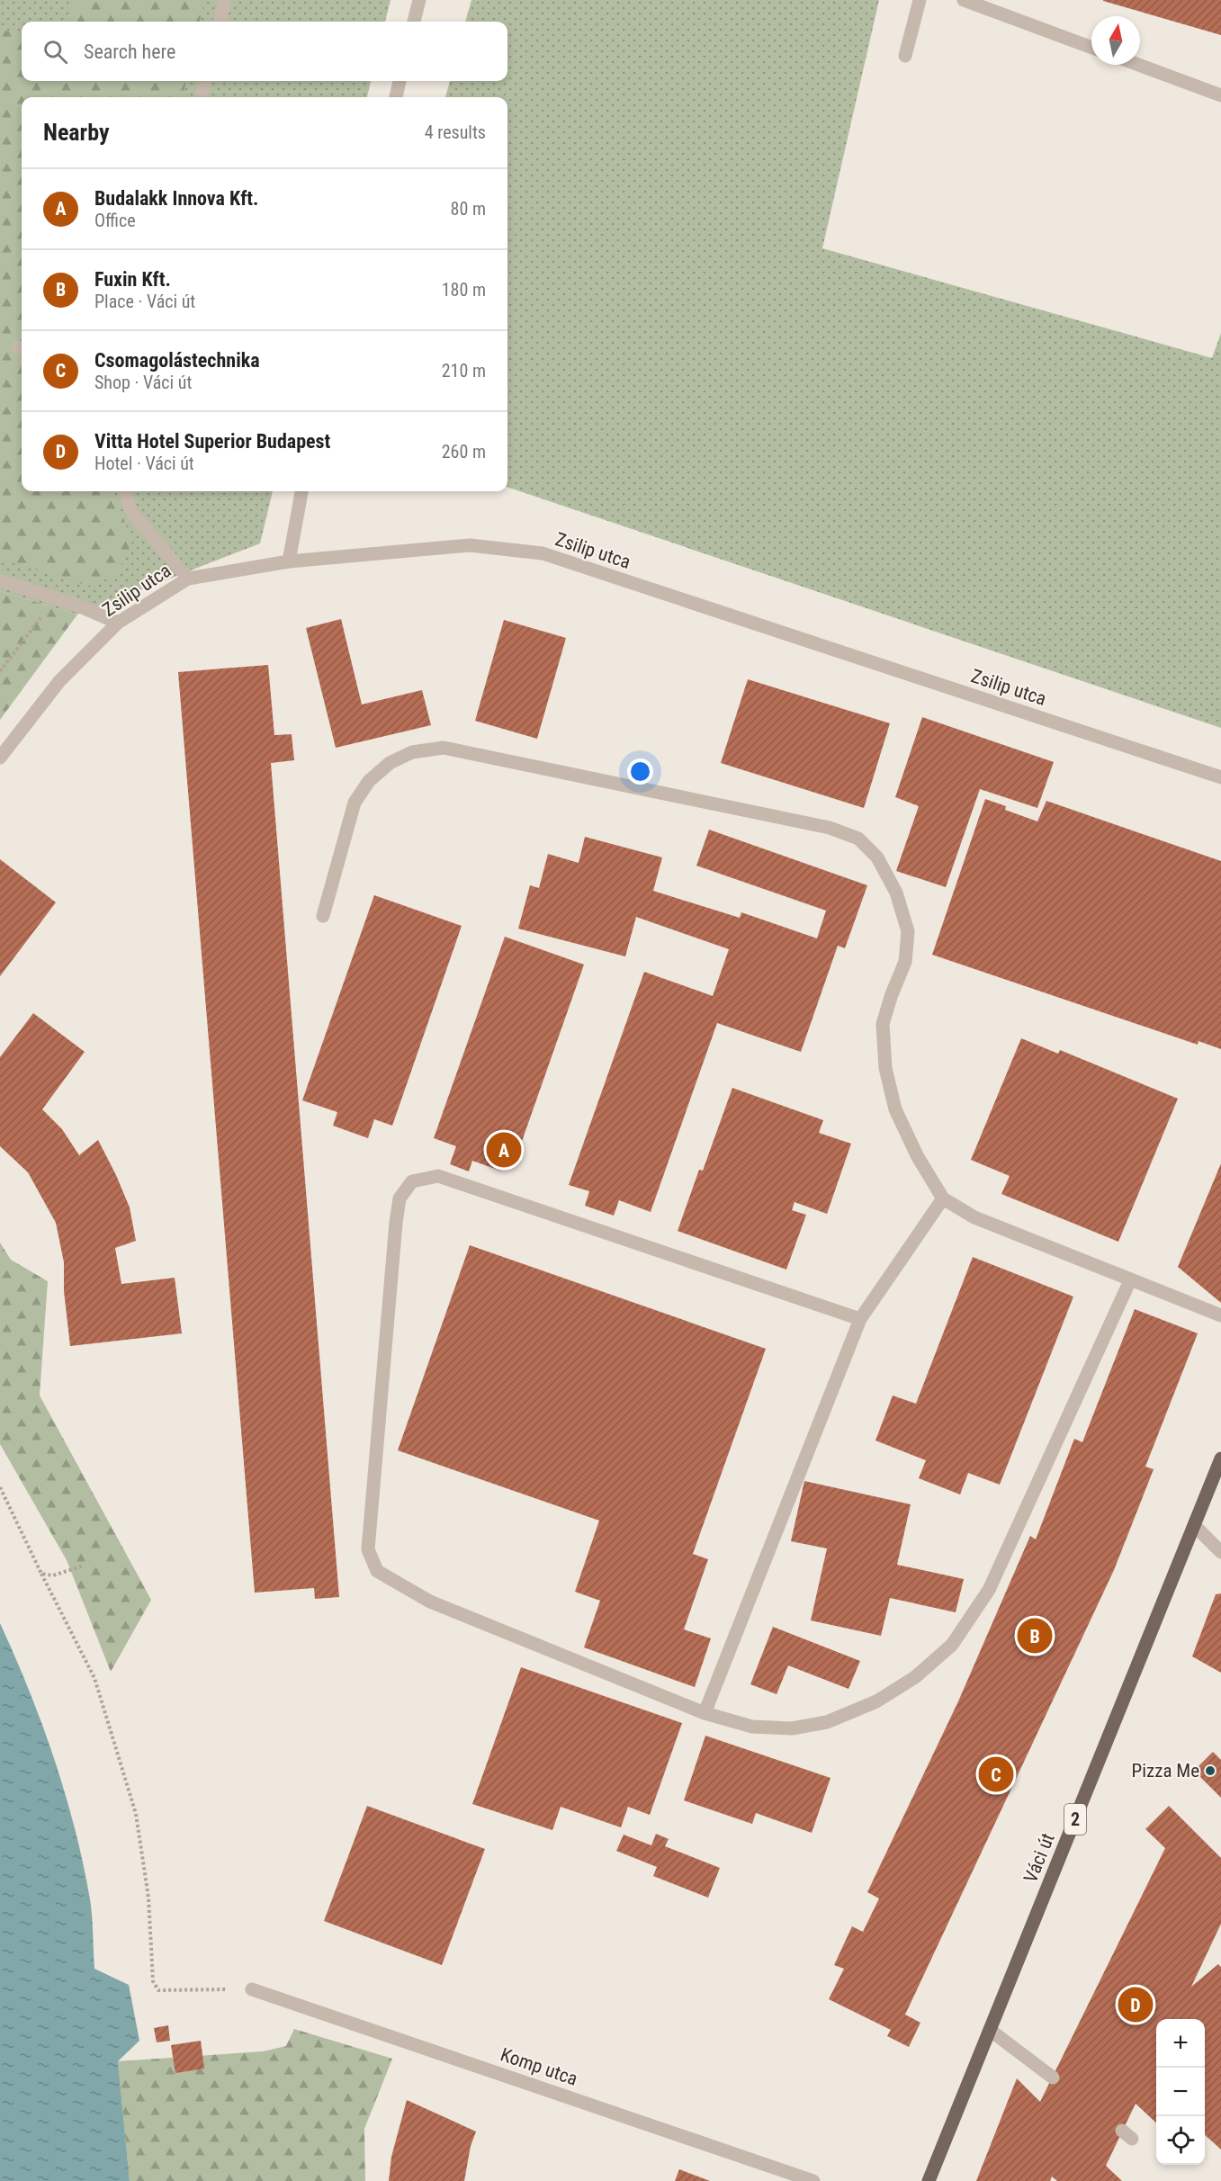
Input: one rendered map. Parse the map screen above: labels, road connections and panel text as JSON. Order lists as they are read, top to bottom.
{
  "streets": {
    "main road": ["2", "Váci út"],
    "street": ["Zsilip utca", "Komp utca"]
  },
  "places": ["Pizza Me"],
  "north": "top",
  "page": {
    "search": "Search here",
    "heading": ["Nearby", "4 results"],
    "list": [
      {
        "mark": "A",
        "name": "Budalakk Innova Kft.",
        "note": "Office",
        "value": "80 m"
      },
      {
        "mark": "B",
        "name": "Fuxin Kft.",
        "note": "Place · Váci út",
        "value": "180 m"
      },
      {
        "mark": "C",
        "name": "Csomagolástechnika",
        "note": "Shop · Váci út",
        "value": "210 m"
      },
      {
        "mark": "D",
        "name": "Vitta Hotel Superior Budapest",
        "note": "Hotel · Váci út",
        "value": "260 m"
      }
    ],
    "pins": [
      "A",
      "B",
      "C",
      "D"
    ],
    "map_buttons": ["+", "−"]
  }
}
